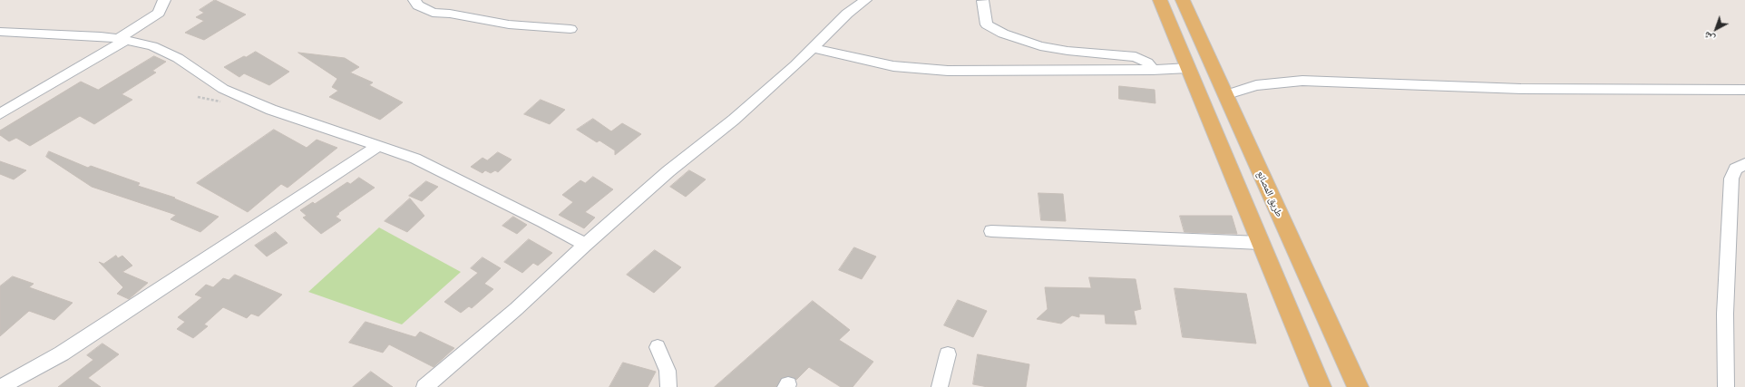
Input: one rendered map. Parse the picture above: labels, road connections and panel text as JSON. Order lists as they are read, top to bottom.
{
  "streets": {
    "main road": ["طريق المصانع"]
  },
  "north": "bottom left"
}
